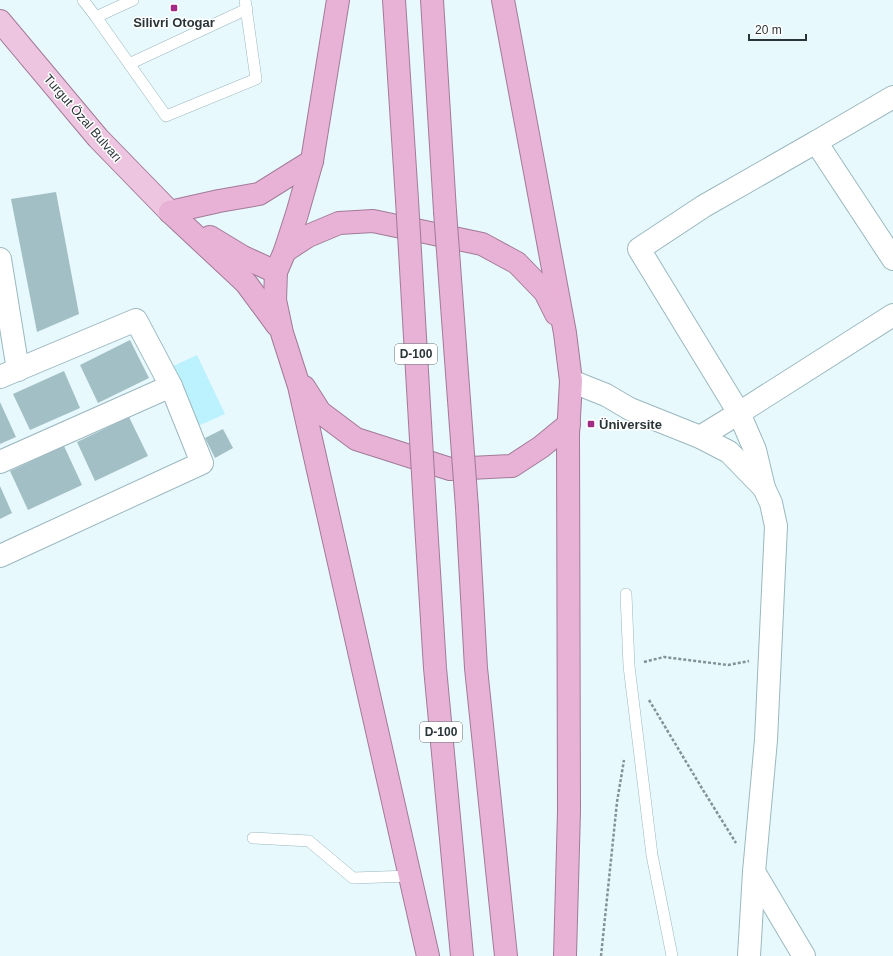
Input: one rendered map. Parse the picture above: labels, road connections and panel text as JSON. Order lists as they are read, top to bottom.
{
  "streets": {
    "highway": ["D-100"],
    "main road": ["Turgut Özal Bulvarı"]
  },
  "places": {
    "transit": ["Silivri Otogar", "Üniversite"]
  },
  "scale_bar": "20 m"
}
